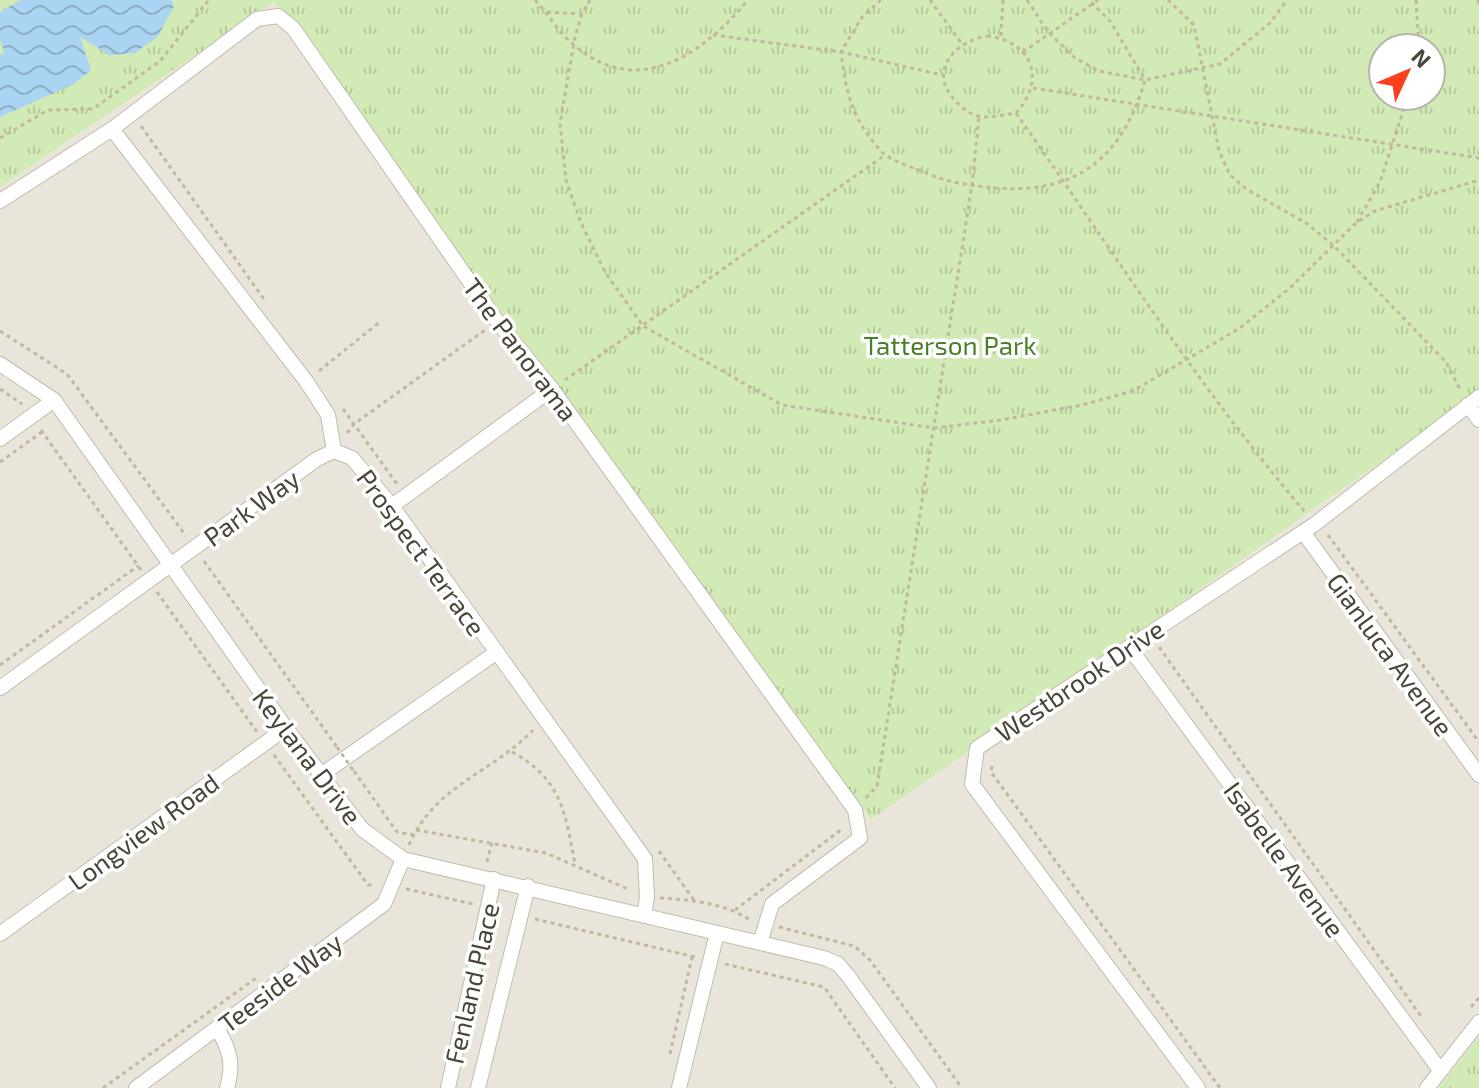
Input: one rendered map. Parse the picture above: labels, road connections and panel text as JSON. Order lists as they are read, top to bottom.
{
  "streets": {
    "street": [
      "The Panorama",
      "Park Way",
      "Prospect Terrace",
      "Gianluca Avenue",
      "Westbrook Drive",
      "Keylana Drive",
      "Longview Road",
      "Isabelle Avenue",
      "Teeside Way",
      "Fenland Place"
    ]
  },
  "crossings": [
    ["The Panorama", "Prospect Terrace"],
    ["Park Way", "Prospect Terrace"],
    ["Park Way", "Keylana Drive"],
    ["Prospect Terrace", "Keylana Drive"],
    ["Gianluca Avenue", "Westbrook Drive"],
    ["Westbrook Drive", "Isabelle Avenue"],
    ["Keylana Drive", "Longview Road"],
    ["Keylana Drive", "Teeside Way"],
    ["Keylana Drive", "Fenland Place"]
  ],
  "parks": ["Tatterson Park"],
  "north": "top right"
}
